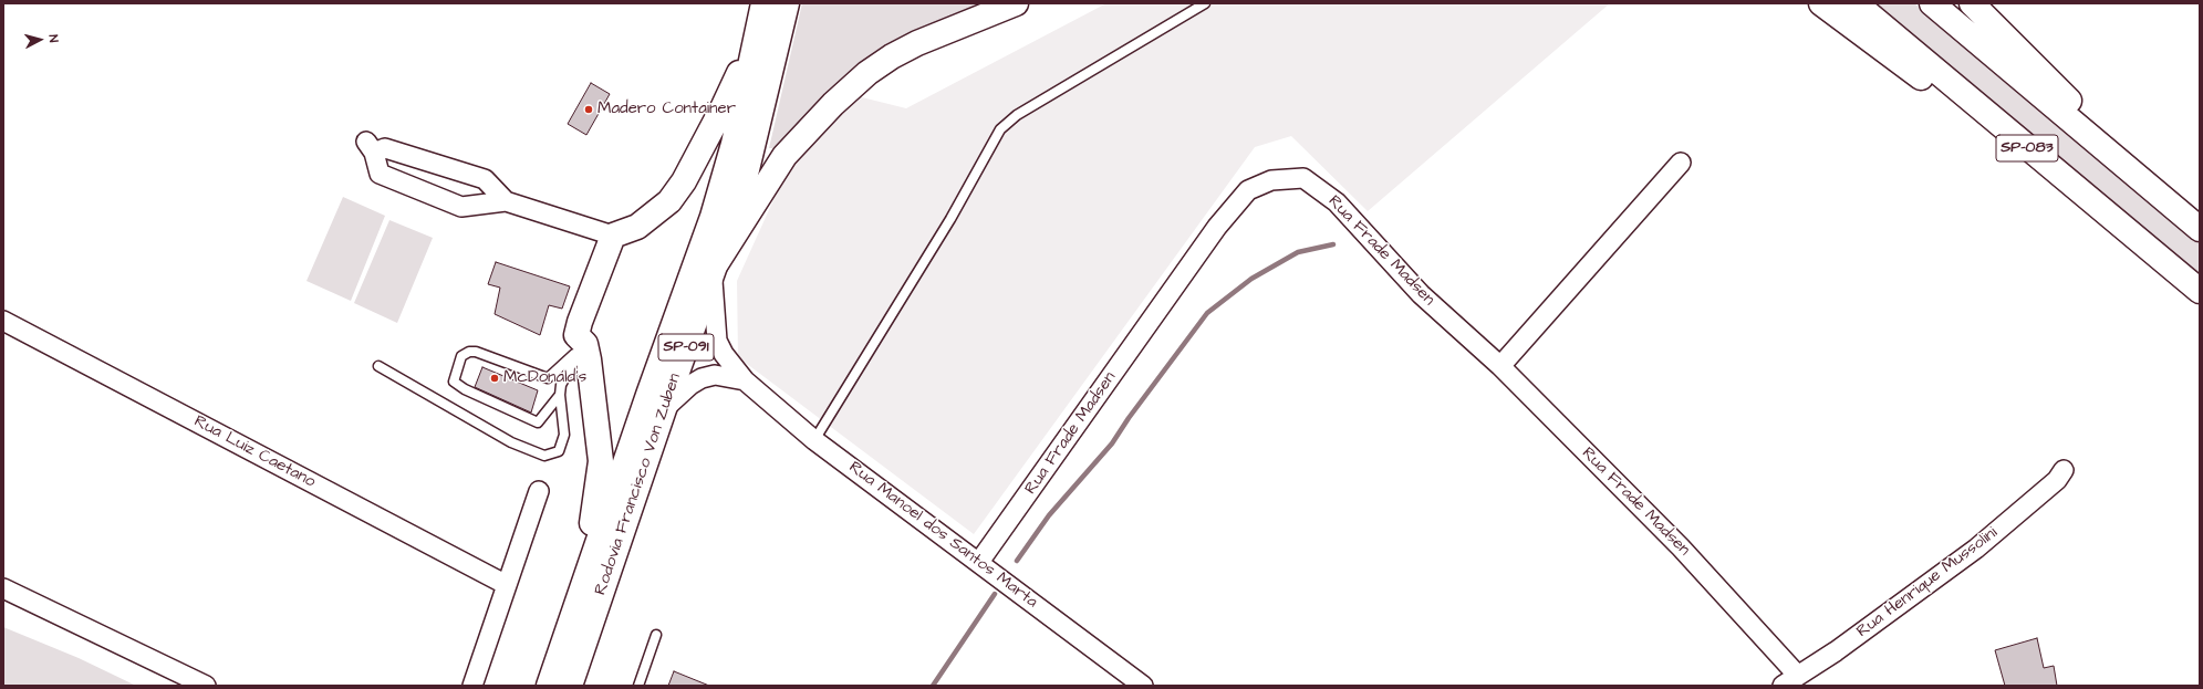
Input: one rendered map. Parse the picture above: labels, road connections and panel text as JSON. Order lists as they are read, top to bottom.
{
  "streets": {
    "main road": ["SP-083", "SP-091", "Rodovia Francisco Von Zuben"],
    "street": [
      "Rua Frade Madsen",
      "Rua Luiz Caetano",
      "Rua Manoel dos Santos Marta",
      "Rua Henrique Mussolini"
    ]
  },
  "crossings": [
    ["Rua Frade Madsen", "Rua Manoel dos Santos Marta"],
    ["Rua Frade Madsen", "Rua Henrique Mussolini"],
    ["Rodovia Francisco Von Zuben", "Rua Manoel dos Santos Marta"]
  ],
  "places": ["Madero Container", "McDonald's"],
  "north": "right"
}
